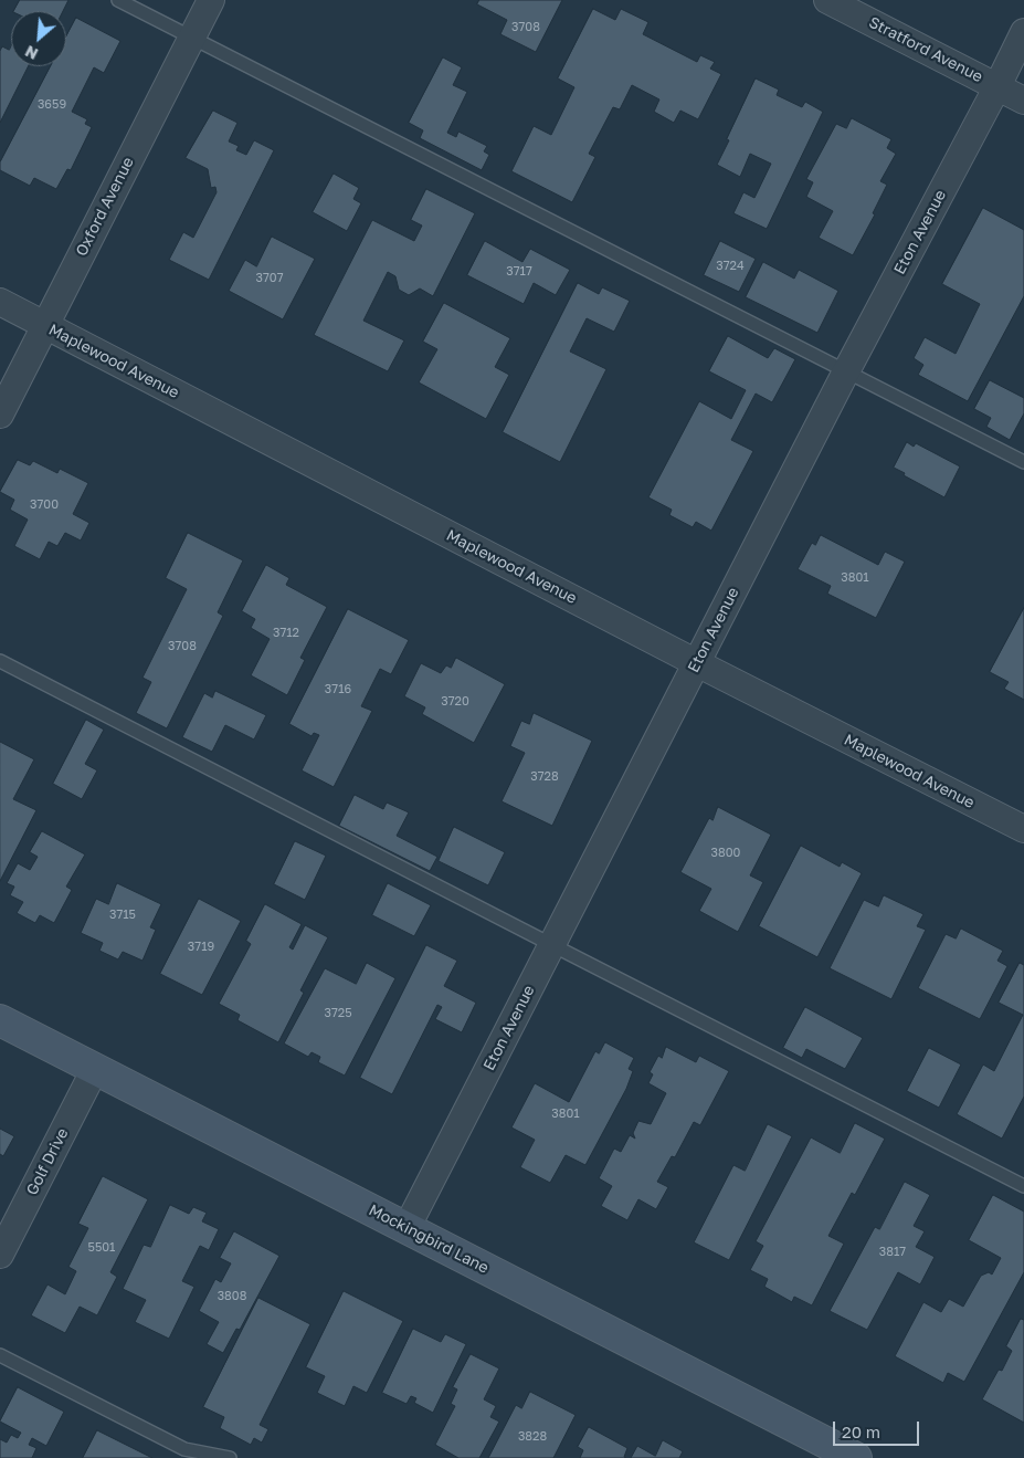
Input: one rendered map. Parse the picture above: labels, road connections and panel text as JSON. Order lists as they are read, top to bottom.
{
  "streets": {
    "main road": ["Mockingbird Lane"],
    "street": [
      "Stratford Avenue",
      "Oxford Avenue",
      "Eton Avenue",
      "Maplewood Avenue",
      "Golf Drive"
    ]
  },
  "crossings": [
    ["Stratford Avenue", "Eton Avenue"],
    ["Oxford Avenue", "Maplewood Avenue"],
    ["Eton Avenue", "Maplewood Avenue"],
    ["Eton Avenue", "Mockingbird Lane"],
    ["Golf Drive", "Mockingbird Lane"]
  ],
  "house_numbers": [
    "3708",
    "3659",
    "3724",
    "3717",
    "3707",
    "3700",
    "3801",
    "3712",
    "3708",
    "3716",
    "3720",
    "3728",
    "3800",
    "3715",
    "3719",
    "3725",
    "3801",
    "5501",
    "3817",
    "3808",
    "3828"
  ],
  "scale_bar": "20 m",
  "north": "bottom left"
}
